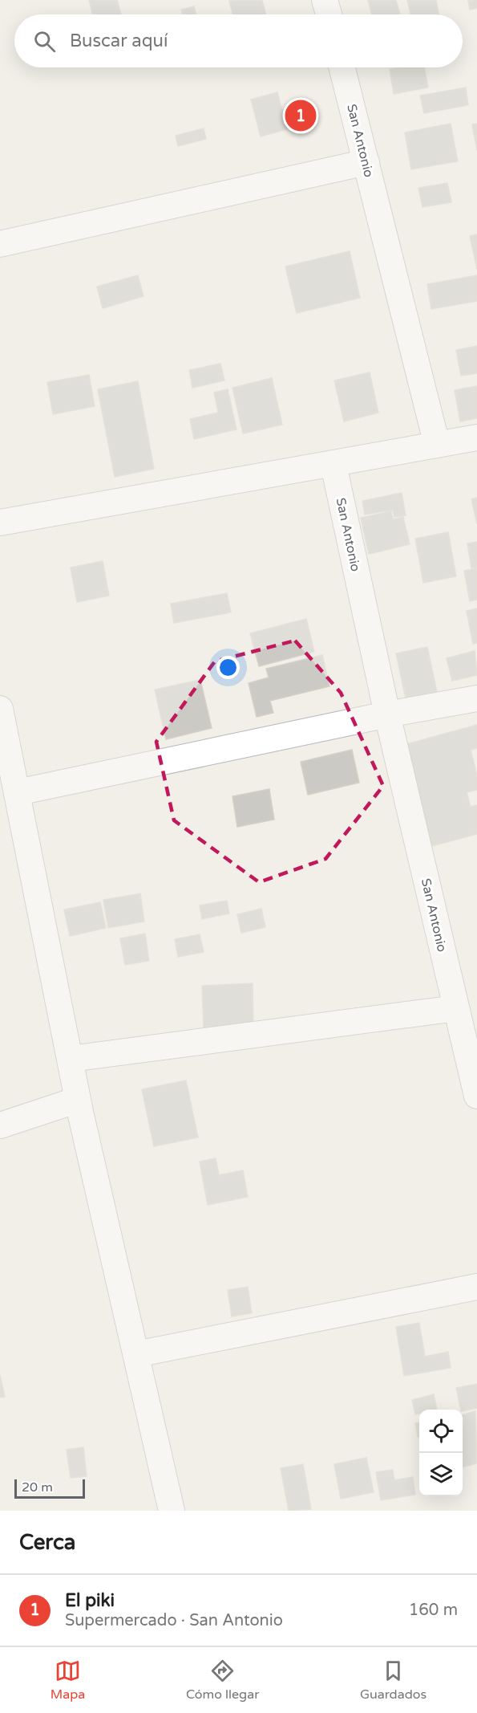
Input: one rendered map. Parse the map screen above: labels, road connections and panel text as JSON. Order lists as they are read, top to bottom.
{
  "streets": {
    "street": ["San Antonio"]
  },
  "scale_bar": "20 m",
  "page": {
    "search": "Buscar aquí",
    "pins": "1",
    "scale": "20 m",
    "heading": "Cerca",
    "list": [
      {
        "mark": "1",
        "name": "El piki",
        "note": "Supermercado · San Antonio",
        "value": "160 m"
      }
    ],
    "nav": ["Mapa", "Cómo llegar", "Guardados"]
  }
}
